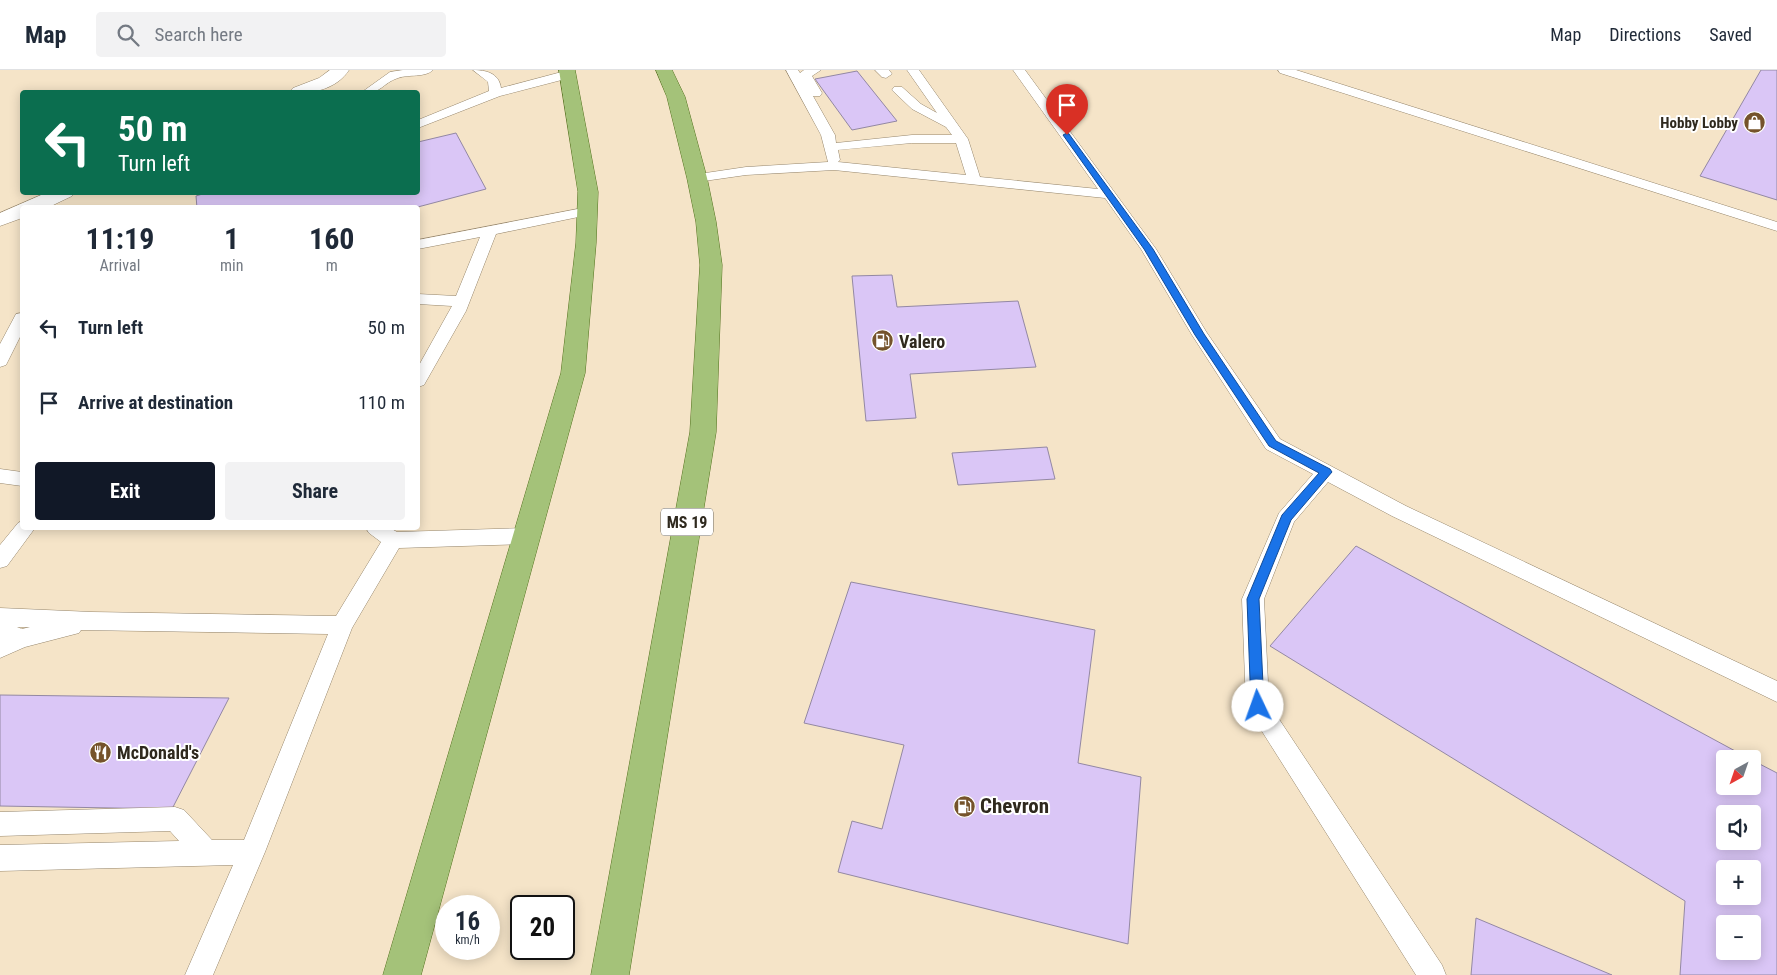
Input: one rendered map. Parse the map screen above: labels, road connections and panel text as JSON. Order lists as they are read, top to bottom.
{
  "streets": {
    "main road": ["MS 19"]
  },
  "places": {
    "shop": ["Hobby Lobby"],
    "fuel station": ["Valero", "Chevron"],
    "restaurant": ["McDonald's"]
  },
  "north": "bottom left",
  "page": {
    "header": "Map",
    "search": "Search here",
    "nav": ["Map", "Directions", "Saved"],
    "turn": ["50 m", "Turn left"],
    "eta": [
      "11:19",
      "Arrival",
      "1",
      "min",
      "160",
      "m"
    ],
    "list": [
      {
        "name": "Turn left",
        "value": "50 m"
      },
      {
        "name": "Arrive at destination",
        "value": "110 m"
      }
    ],
    "buttons": ["Exit", "Share"],
    "map_buttons": ["+", "−"],
    "speed": "16 km/h",
    "limit": "20"
  }
}
